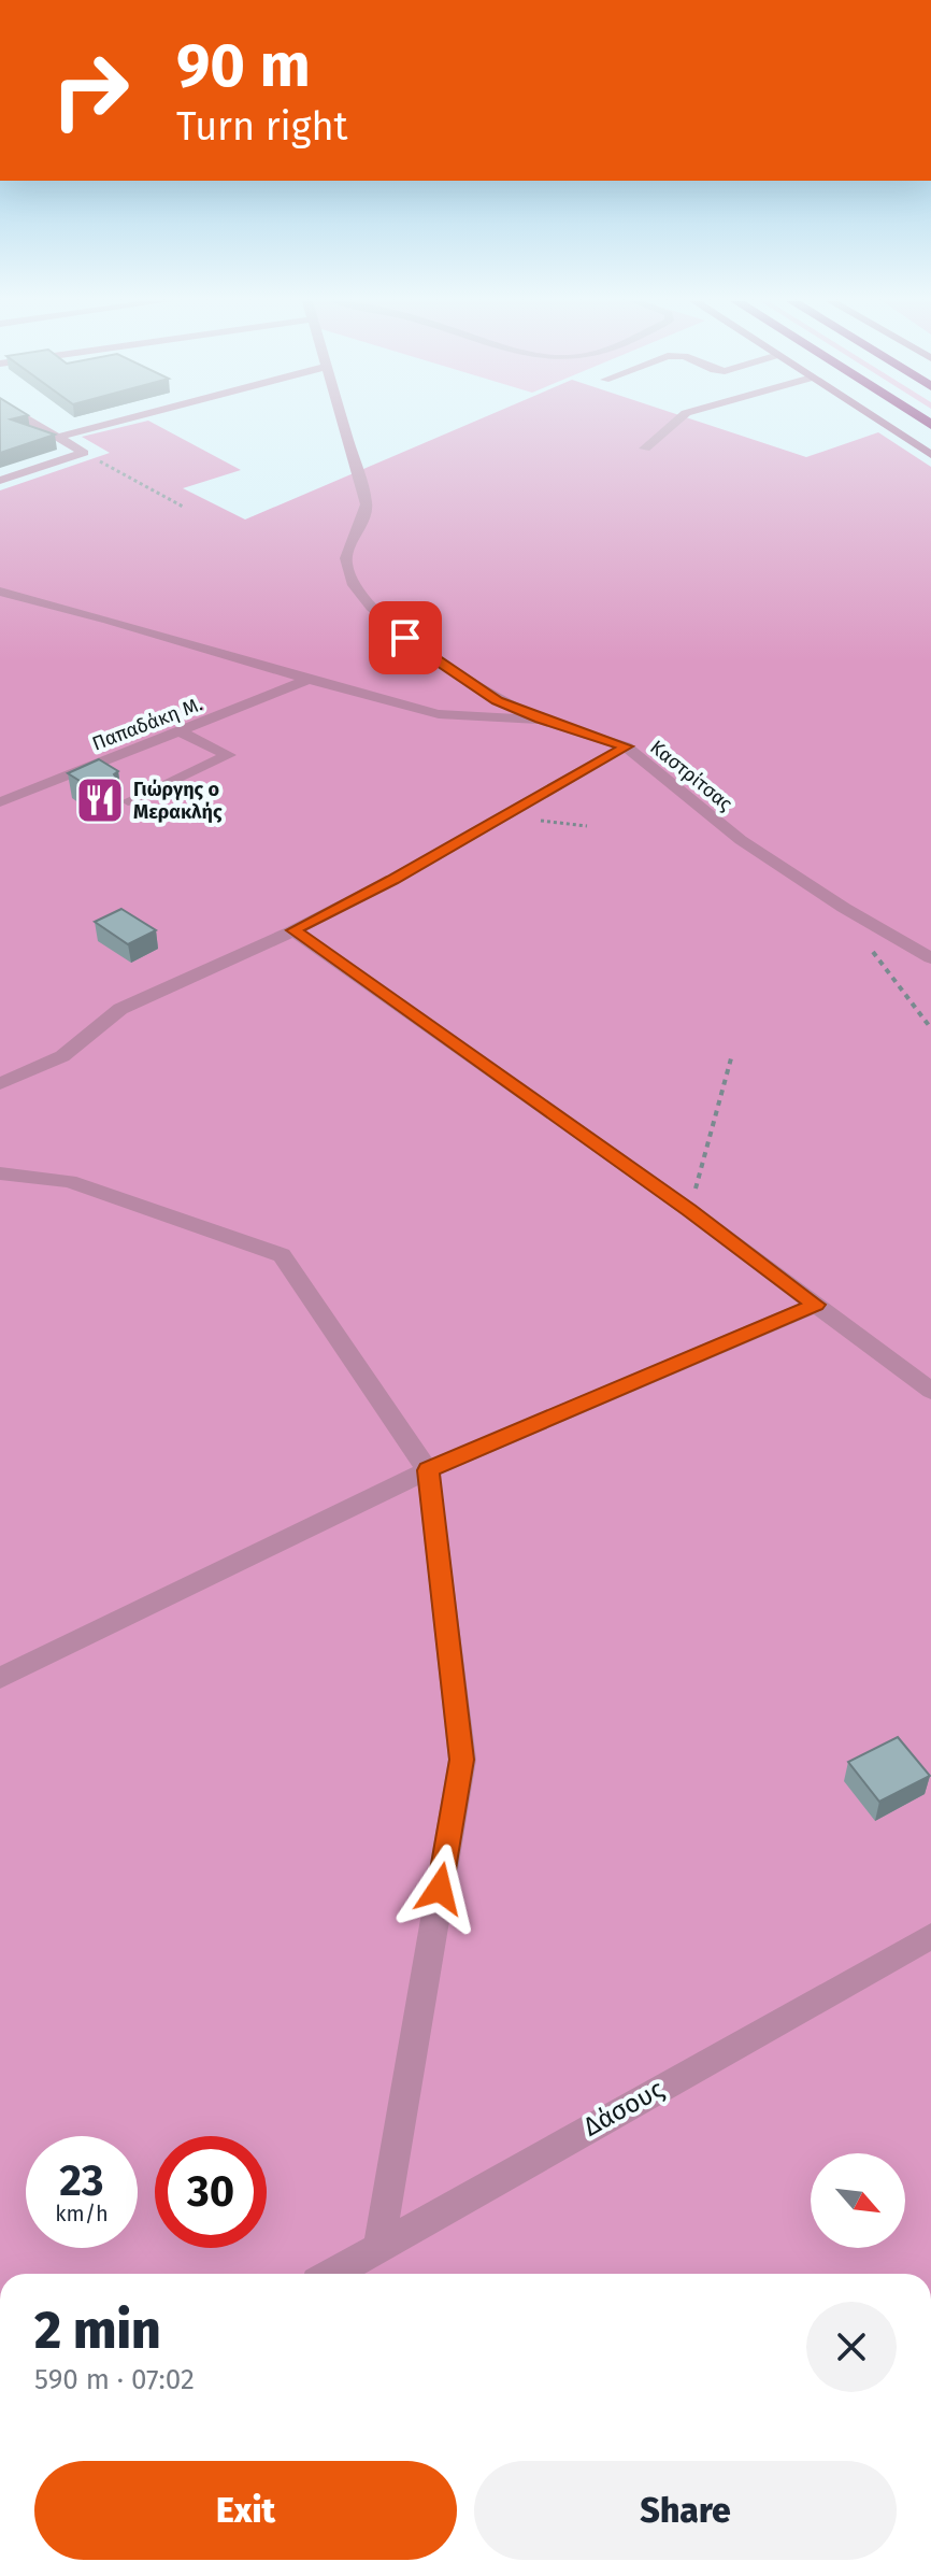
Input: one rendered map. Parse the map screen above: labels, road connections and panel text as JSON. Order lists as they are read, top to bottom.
{
  "streets": {
    "street": ["Παπαδάκη Μ.", "Καστρίτσας", "Δάσους"]
  },
  "crossings": [
    ["Παπαδάκη Μ.", "Καστρίτσας"]
  ],
  "places": {
    "restaurant": ["Γιώργης ο Μερακλής"]
  },
  "north": "bottom right",
  "page": {
    "turn": ["90 m", "Turn right"],
    "speed": "23 km/h",
    "limit": "30",
    "heading": ["2 min", "590 m · 07:02"],
    "buttons": ["Exit", "Share"]
  }
}
